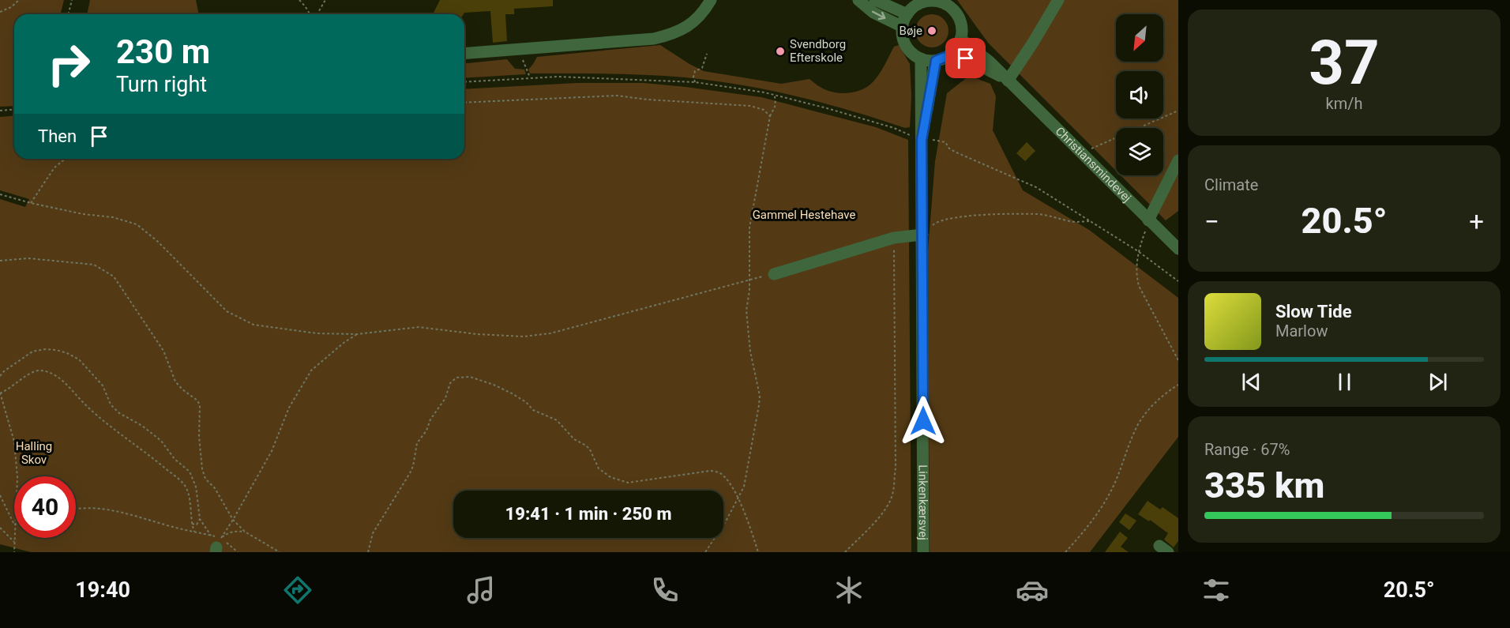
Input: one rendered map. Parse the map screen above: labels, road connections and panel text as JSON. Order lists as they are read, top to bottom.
{
  "streets": {
    "street": ["Christiansmindevej", "Linkenkærsvej"]
  },
  "crossings": [
    ["Christiansmindevej", "Linkenkærsvej"]
  ],
  "parks": ["Gammel Hestehave", "Halling Skov"],
  "places": ["Bøje", "Svendborg Efterskole"],
  "north": "bottom left",
  "page": {
    "tile": [
      ["37", "km/h"],
      "Climate",
      ["Range · 67%", "335 km"]
    ],
    "turn": ["230 m", "Turn right"],
    "then": "Then",
    "heat": ["−", "20.5°", "+"],
    "song": ["Slow Tide", "Marlow"],
    "limit": "40",
    "trip": "19:41 · 1 min · 250 m",
    "tabs": ["19:40", "20.5°"]
  }
}
